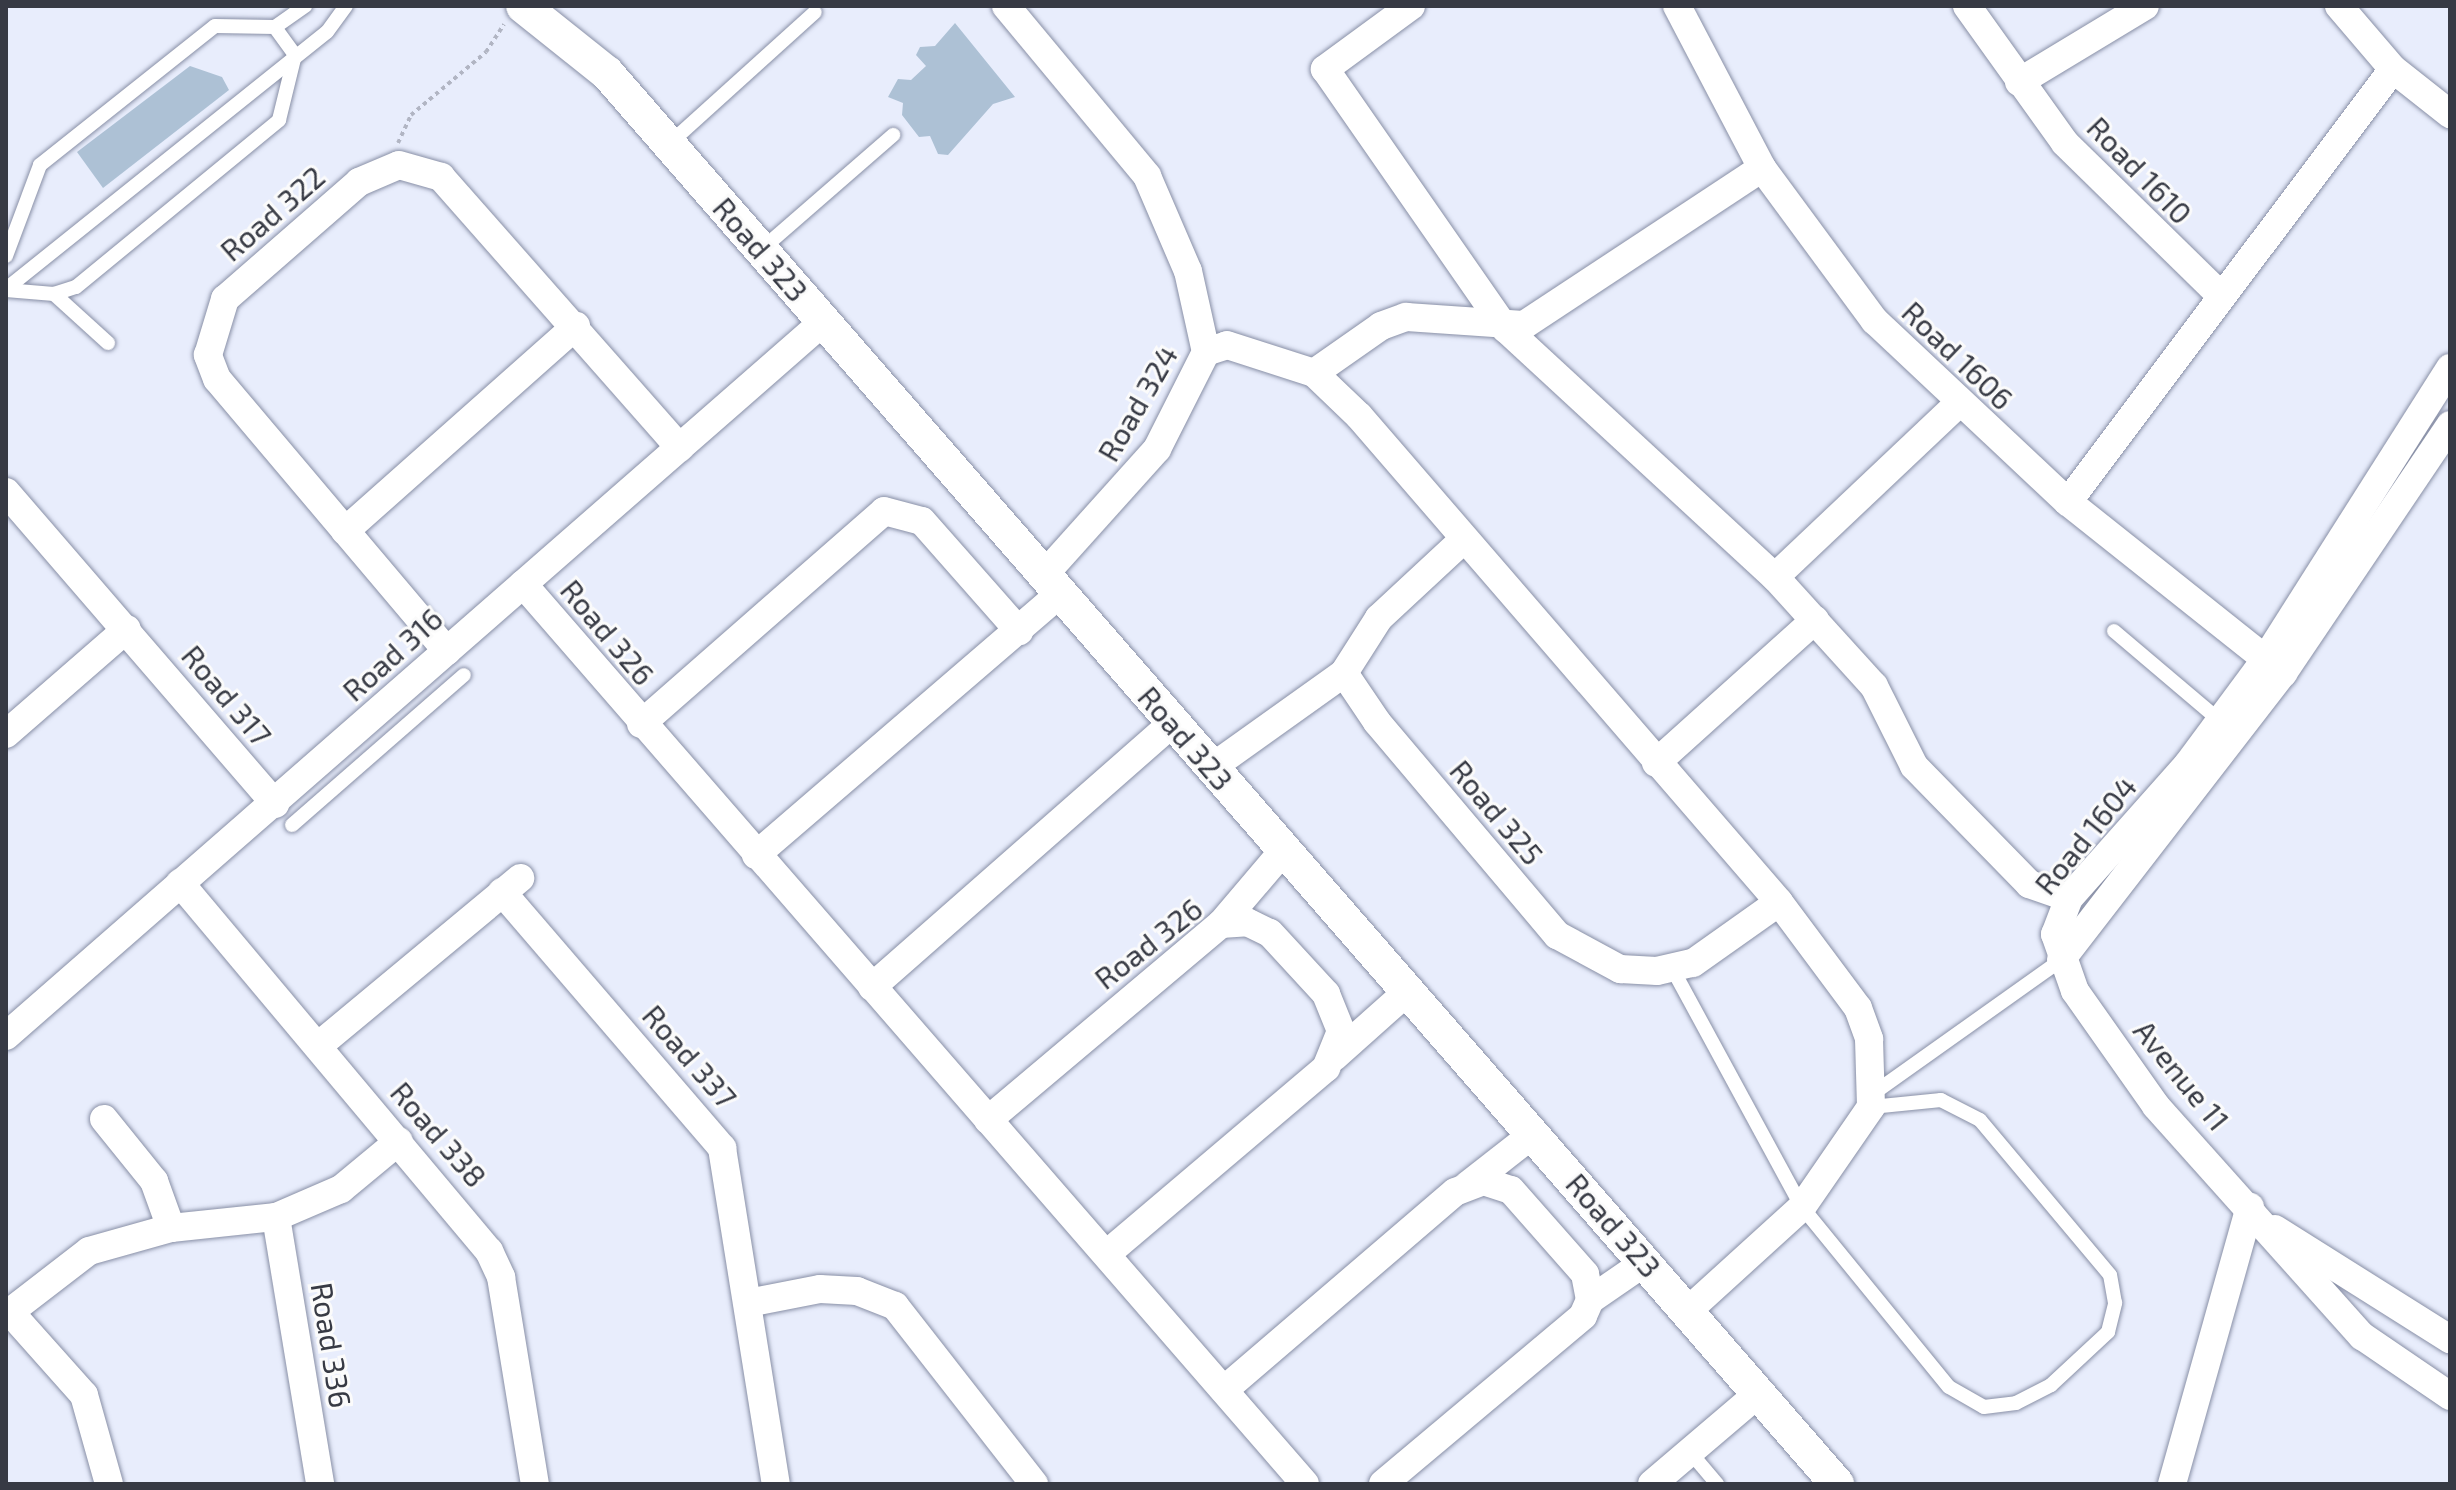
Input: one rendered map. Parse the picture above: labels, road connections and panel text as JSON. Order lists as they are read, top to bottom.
{
  "streets": {
    "street": [
      "Road 1610",
      "Road 322",
      "Road 323",
      "Road 1606",
      "Road 324",
      "Road 326",
      "Road 316",
      "Road 317",
      "Road 325",
      "Road 1604",
      "Road 337",
      "Avenue 11",
      "Road 338",
      "Road 336"
    ]
  },
  "crossings": [
    ["Road 322", "Road 316"],
    ["Road 323", "Road 324"],
    ["Road 323", "Road 316"],
    ["Road 1606", "Road 1604"],
    ["Road 324", "Road 326"],
    ["Road 326", "Road 316"],
    ["Road 316", "Road 317"],
    ["Road 316", "Road 338"],
    ["Road 1604", "Avenue 11"],
    ["Road 337", "Road 338"]
  ]
}
